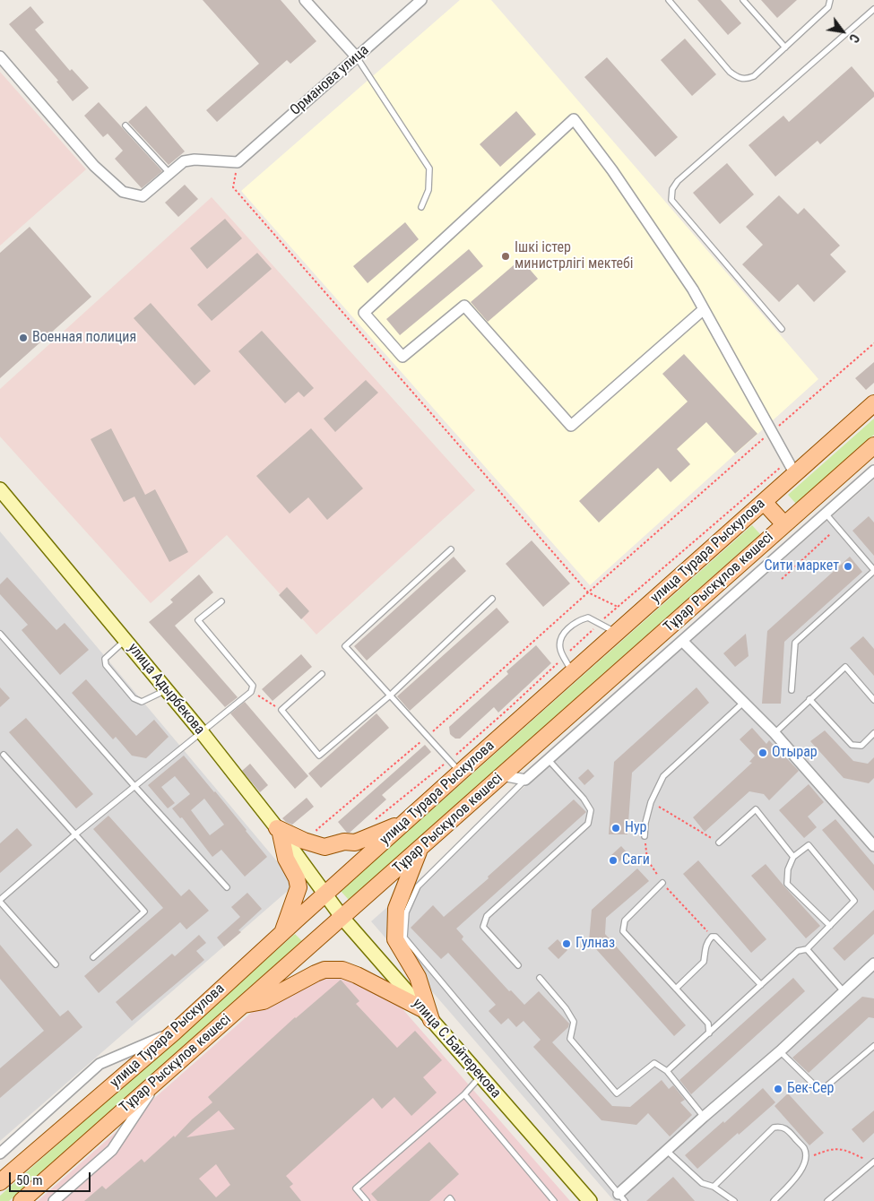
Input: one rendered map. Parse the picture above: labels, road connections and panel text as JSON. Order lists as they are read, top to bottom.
{
  "streets": {
    "main road": [
      "улица Турара Рыскулова",
      "Тұрар Рыскұлов көшесі",
      "улица Адырбекова",
      "улица С.Байтерекова"
    ],
    "street": ["Орманова улица"]
  },
  "crossings": [
    ["улица Турара Рыскулова", "улица Адырбекова"],
    ["улица Турара Рыскулова", "улица С.Байтерекова"],
    ["Тұрар Рыскұлов көшесі", "улица С.Байтерекова"],
    ["улица Адырбекова", "улица С.Байтерекова"]
  ],
  "places": [
    "Ішкі істер министрлігі мектебі",
    "Военная полиция",
    "Сити маркет",
    "Отырар",
    "Нур",
    "Саги",
    "Гулназ",
    "Бек-Сер"
  ],
  "scale_bar": "50 m",
  "north": "bottom right"
}
